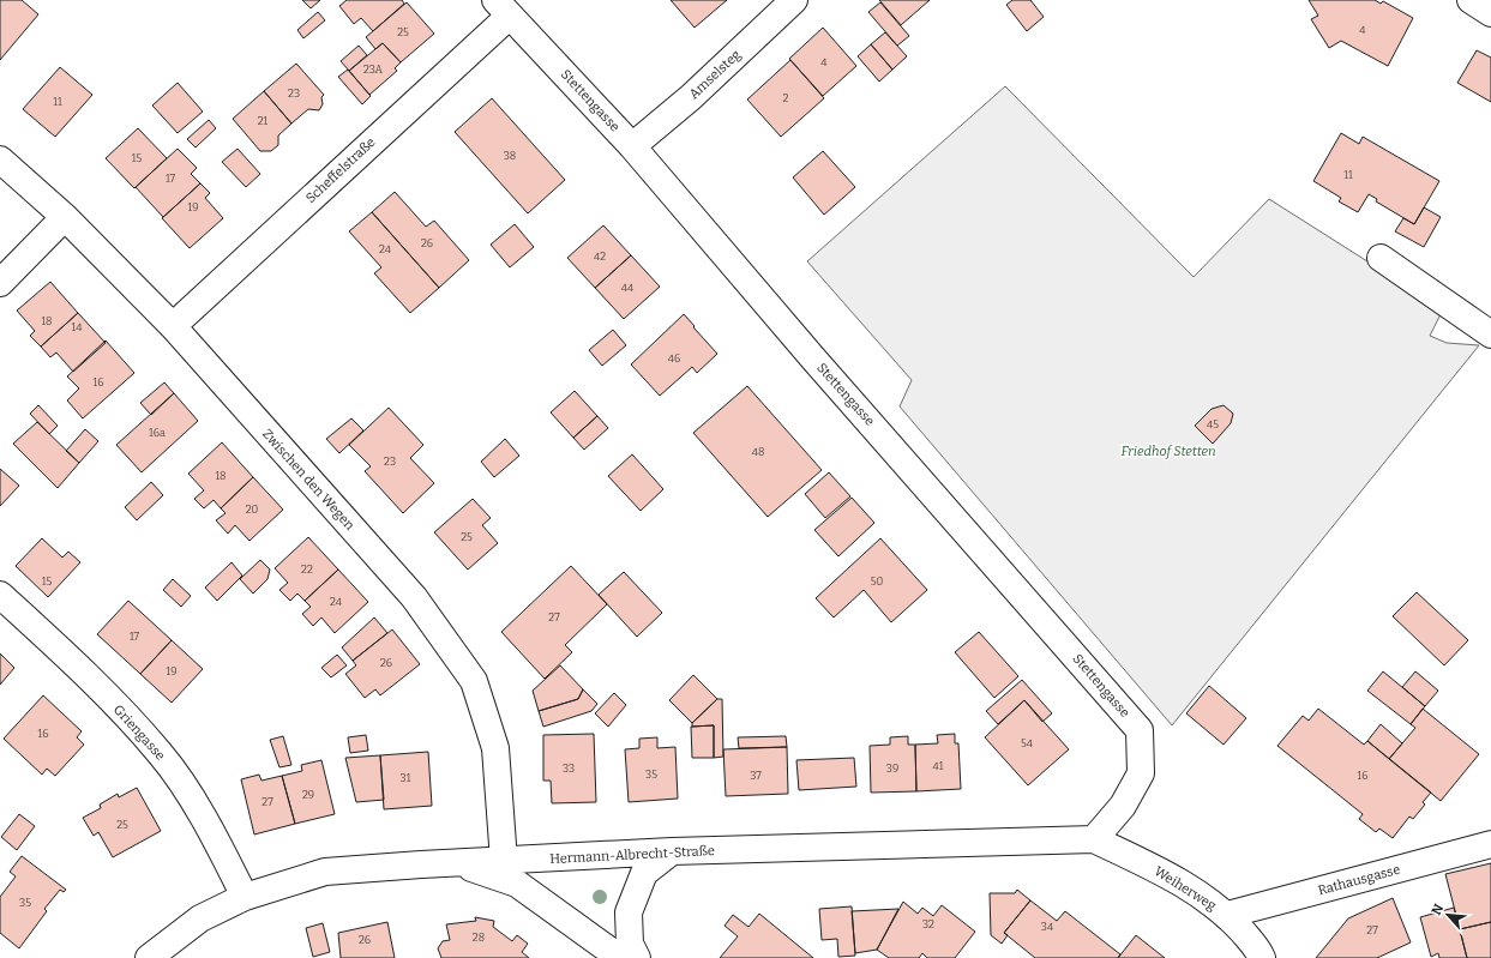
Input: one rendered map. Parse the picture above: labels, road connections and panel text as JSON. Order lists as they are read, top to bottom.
{
  "streets": {
    "street": [
      "Amselsteg",
      "Stettengasse",
      "Scheffelstraße",
      "Zwischen den Wegen",
      "Griengasse",
      "Hermann-Albrecht-Straße",
      "Rathausgasse",
      "Weiherweg"
    ]
  },
  "crossings": [
    ["Amselsteg", "Stettengasse"],
    ["Stettengasse", "Scheffelstraße"],
    ["Stettengasse", "Hermann-Albrecht-Straße"],
    ["Stettengasse", "Weiherweg"],
    ["Scheffelstraße", "Zwischen den Wegen"],
    ["Zwischen den Wegen", "Hermann-Albrecht-Straße"],
    ["Griengasse", "Hermann-Albrecht-Straße"],
    ["Hermann-Albrecht-Straße", "Weiherweg"],
    ["Rathausgasse", "Weiherweg"]
  ],
  "parks": ["Friedhof Stetten"],
  "house_numbers": [
    "4",
    "25",
    "4",
    "23A",
    "23",
    "2",
    "11",
    "21",
    "38",
    "15",
    "11",
    "17",
    "19",
    "26",
    "24",
    "42",
    "44",
    "18",
    "14",
    "46",
    "16",
    "45",
    "16a",
    "48",
    "23",
    "18",
    "20",
    "25",
    "22",
    "15",
    "50",
    "24",
    "27",
    "17",
    "26",
    "19",
    "16",
    "54",
    "41",
    "33",
    "39",
    "35",
    "37",
    "16",
    "31",
    "29",
    "27",
    "25",
    "35",
    "32",
    "34",
    "27",
    "28",
    "26"
  ],
  "north": "top left"
}
